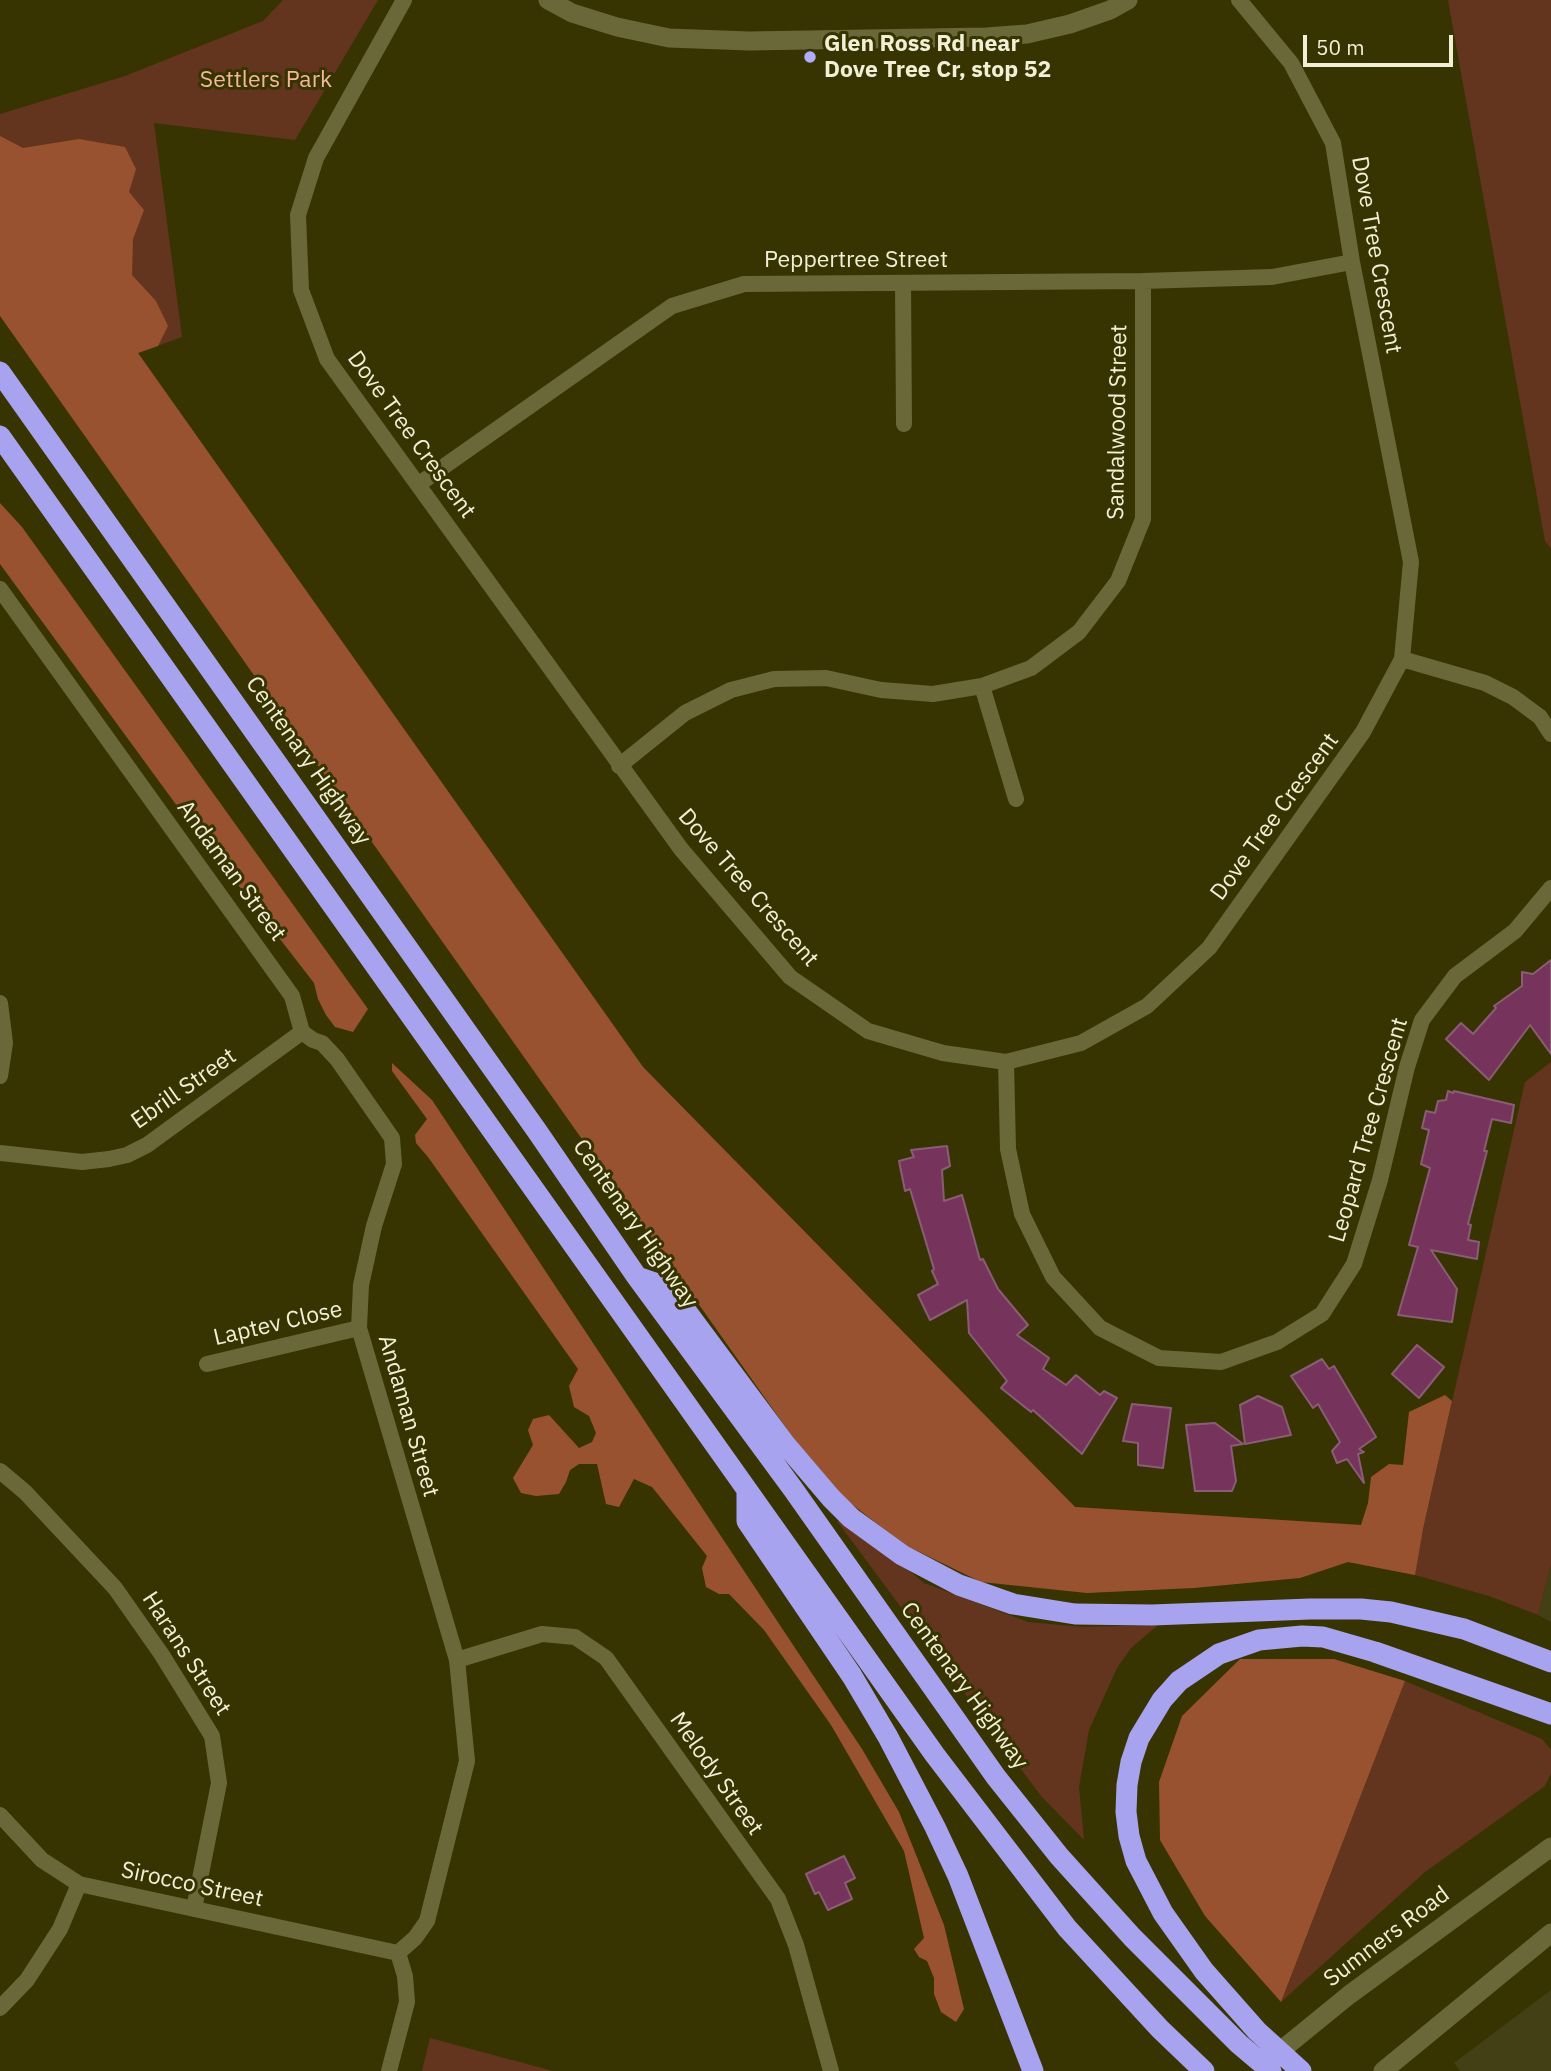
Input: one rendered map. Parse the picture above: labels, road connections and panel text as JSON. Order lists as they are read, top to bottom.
{
  "streets": {
    "highway": ["Centenary Highway"],
    "main road": ["Sumners Road"],
    "street": [
      "Dove Tree Crescent",
      "Peppertree Street",
      "Sandalwood Street",
      "Andaman Street",
      "Ebrill Street",
      "Leopard Tree Crescent",
      "Laptev Close",
      "Harans Street",
      "Melody Street",
      "Sirocco Street"
    ]
  },
  "crossings": [
    ["Dove Tree Crescent", "Peppertree Street"],
    ["Dove Tree Crescent", "Sandalwood Street"],
    ["Dove Tree Crescent", "Leopard Tree Crescent"],
    ["Peppertree Street", "Sandalwood Street"],
    ["Andaman Street", "Ebrill Street"],
    ["Andaman Street", "Laptev Close"],
    ["Andaman Street", "Melody Street"],
    ["Andaman Street", "Sirocco Street"],
    ["Harans Street", "Sirocco Street"]
  ],
  "parks": ["Settlers Park"],
  "places": ["Glen Ross Rd near Dove Tree Cr, stop 52"],
  "scale_bar": "50 m"
}
